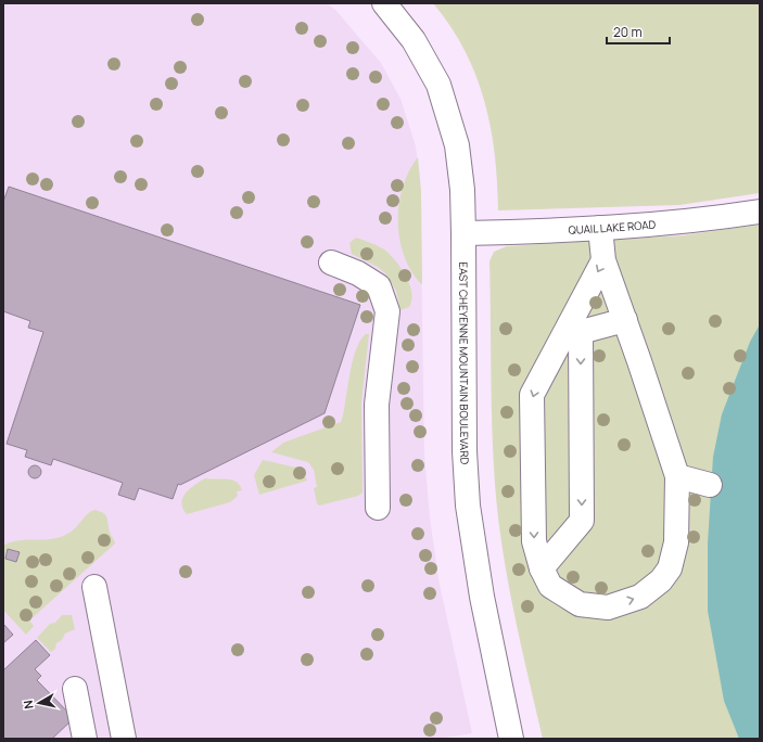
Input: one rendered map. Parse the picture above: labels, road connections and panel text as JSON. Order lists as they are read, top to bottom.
{
  "streets": {
    "street": ["QUAIL LAKE ROAD", "EAST CHEYENNE MOUNTAIN BOULEVARD"]
  },
  "crossings": [
    ["QUAIL LAKE ROAD", "EAST CHEYENNE MOUNTAIN BOULEVARD"]
  ],
  "scale_bar": "20 m",
  "north": "left"
}
